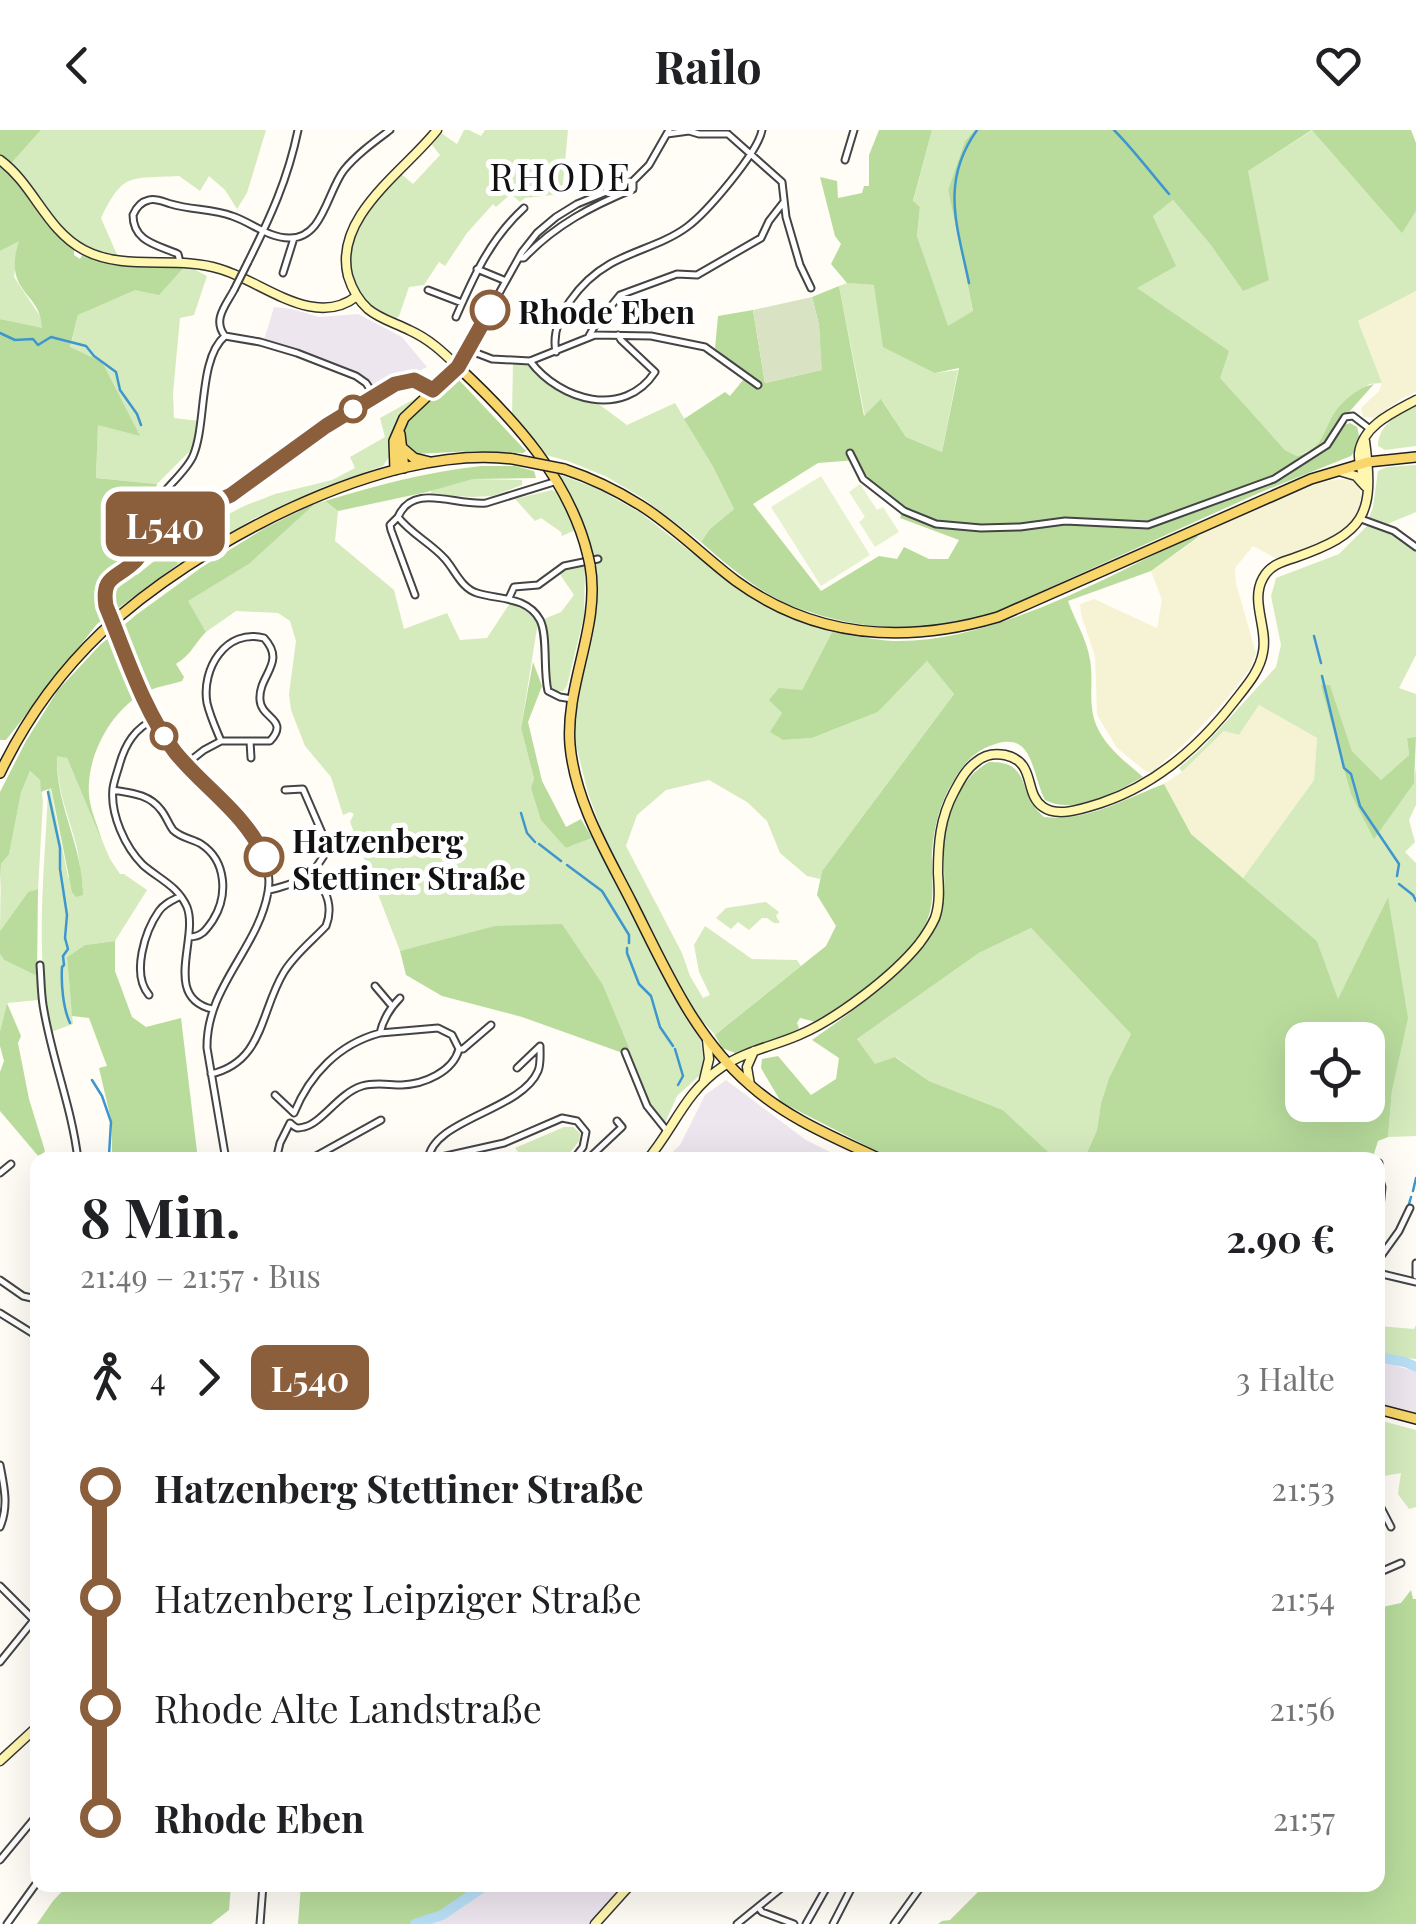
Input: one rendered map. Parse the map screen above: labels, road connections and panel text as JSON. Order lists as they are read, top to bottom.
{
  "districts": ["RHODE"],
  "places": ["Rhode Eben", "Hatzenberg Stettiner Straße"],
  "lines": ["bus line L540"],
  "page": {
    "header": "Railo",
    "on_map": "L540",
    "heading": ["8 Min.", "21:49 – 21:57 · Bus", "2.90 €"],
    "legs": ["4", "L540", "3 Halte"],
    "list": [
      {
        "name": "Hatzenberg Stettiner Straße",
        "value": "21:53"
      },
      {
        "name": "Hatzenberg Leipziger Straße",
        "value": "21:54"
      },
      {
        "name": "Rhode Alte Landstraße",
        "value": "21:56"
      },
      {
        "name": "Rhode Eben",
        "value": "21:57"
      }
    ]
  }
}
